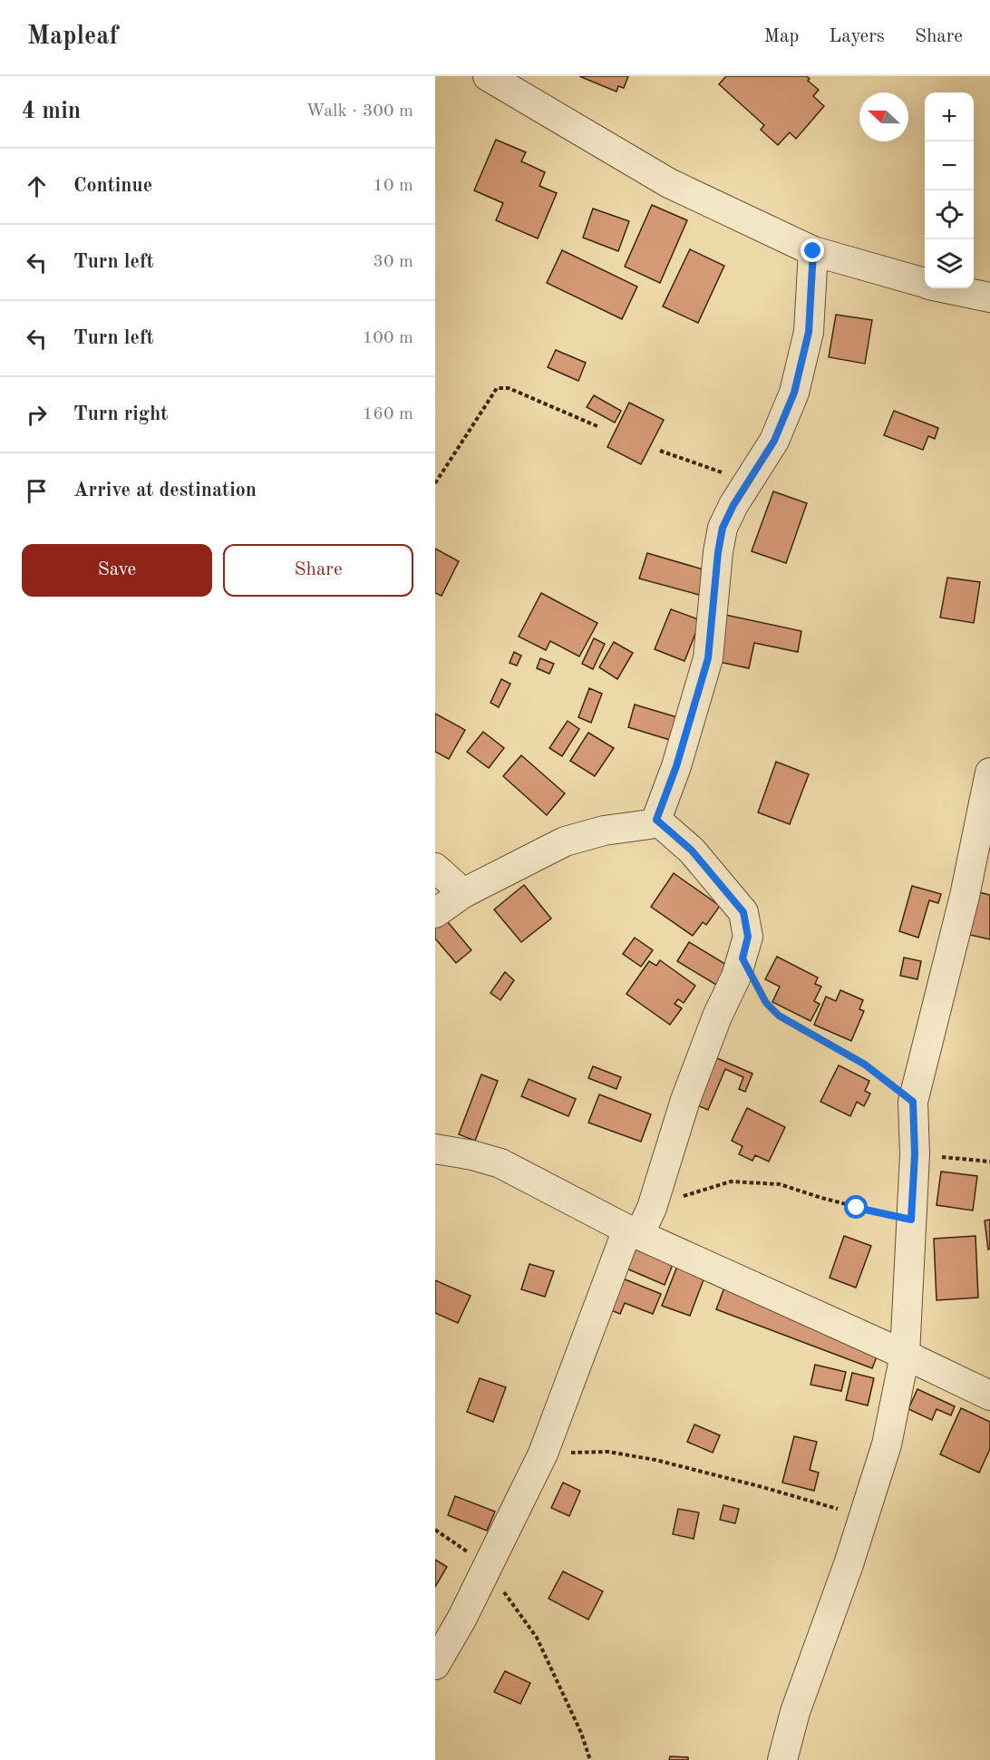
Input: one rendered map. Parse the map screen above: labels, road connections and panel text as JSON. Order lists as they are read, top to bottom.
{
  "north": "left",
  "page": {
    "header": "Mapleaf",
    "nav": ["Map", "Layers", "Share"],
    "heading": ["4 min", "Walk · 300 m"],
    "map_buttons": ["+", "−"],
    "list": [
      ["Continue", "10 m"],
      ["Turn left", "30 m"],
      ["Turn left", "100 m"],
      ["Turn right", "160 m"],
      "Arrive at destination"
    ],
    "buttons": ["Save", "Share"]
  }
}
